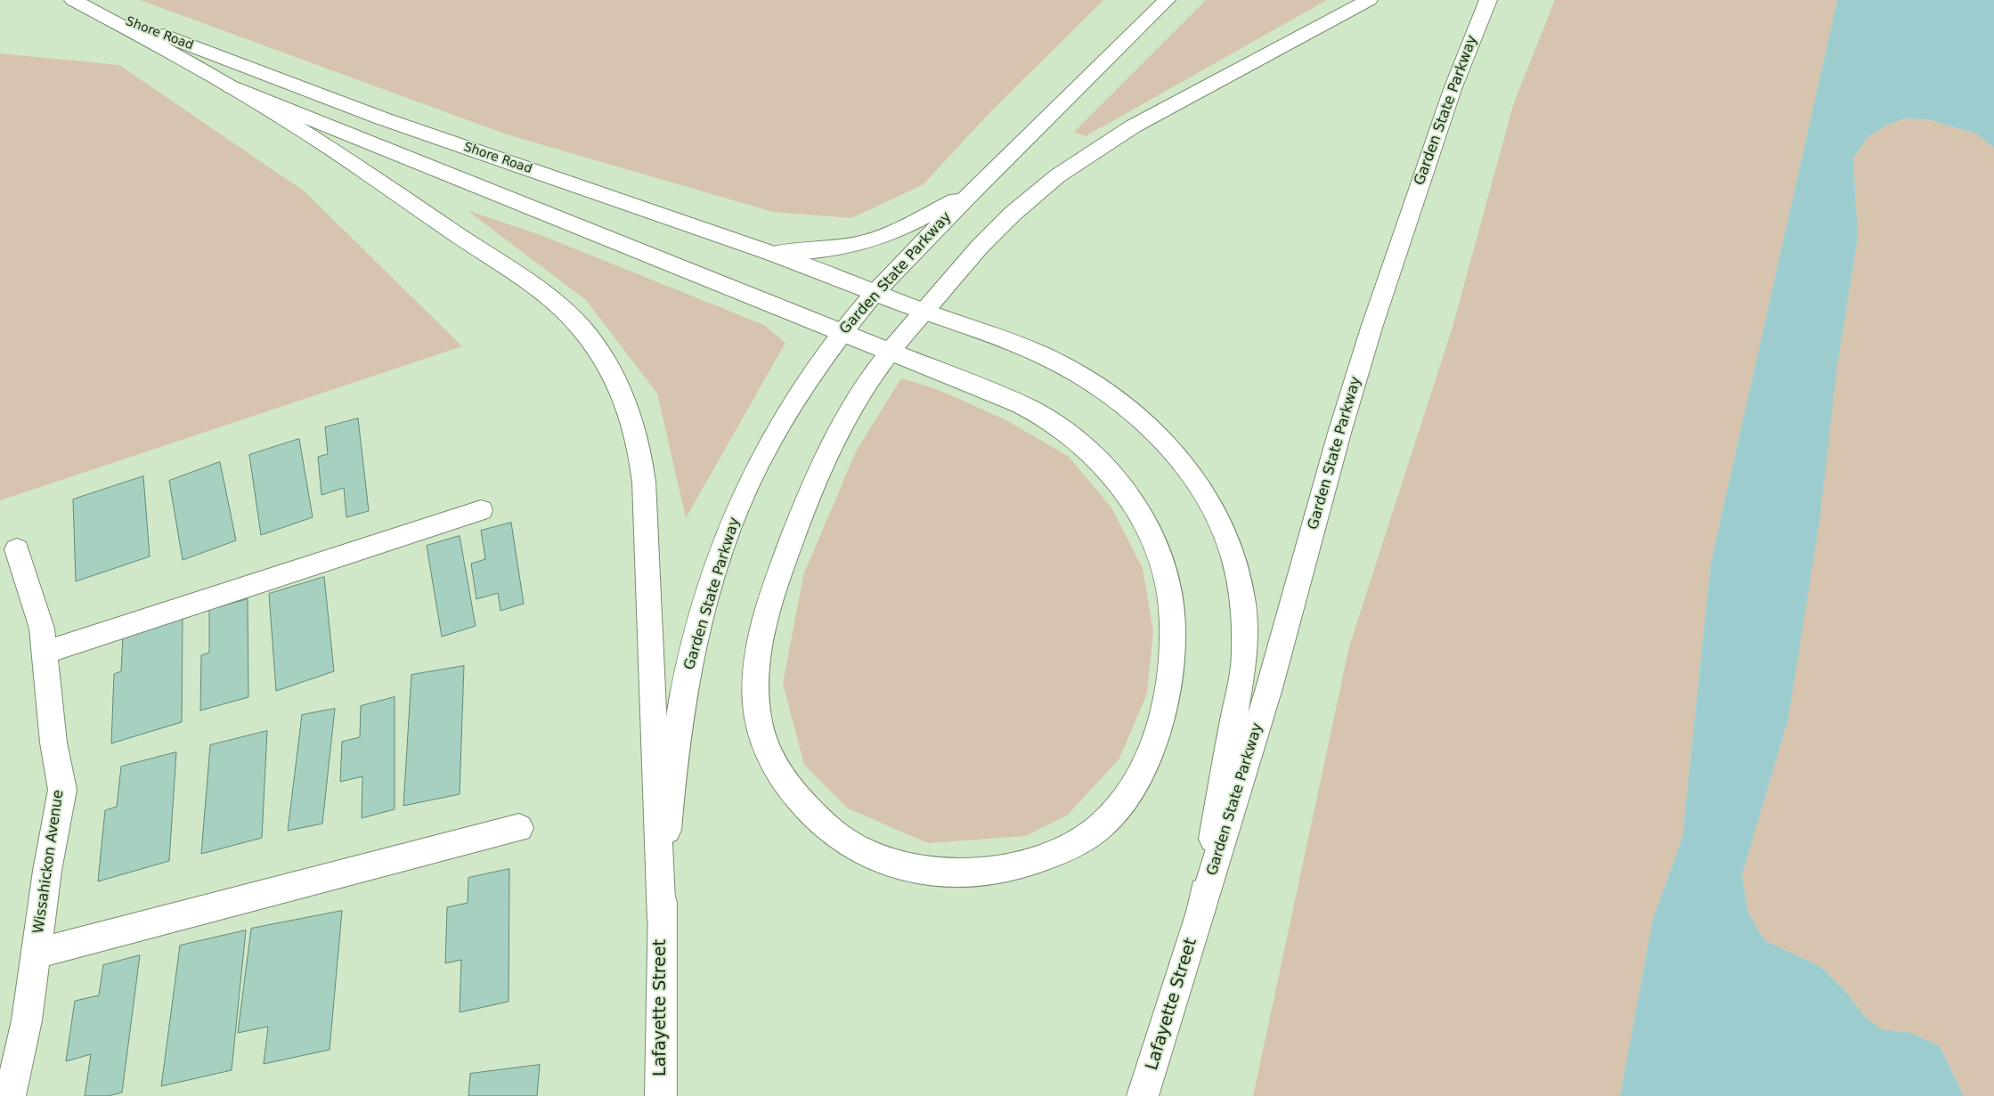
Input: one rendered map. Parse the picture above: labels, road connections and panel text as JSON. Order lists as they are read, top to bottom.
{
  "streets": {
    "main road": [
      "Shore Road",
      "Garden State Parkway",
      "Wissahickon Avenue",
      "Lafayette Street"
    ]
  },
  "crossings": [
    ["Shore Road", "Garden State Parkway"],
    ["Shore Road", "Lafayette Street"],
    ["Garden State Parkway", "Lafayette Street"]
  ]
}
